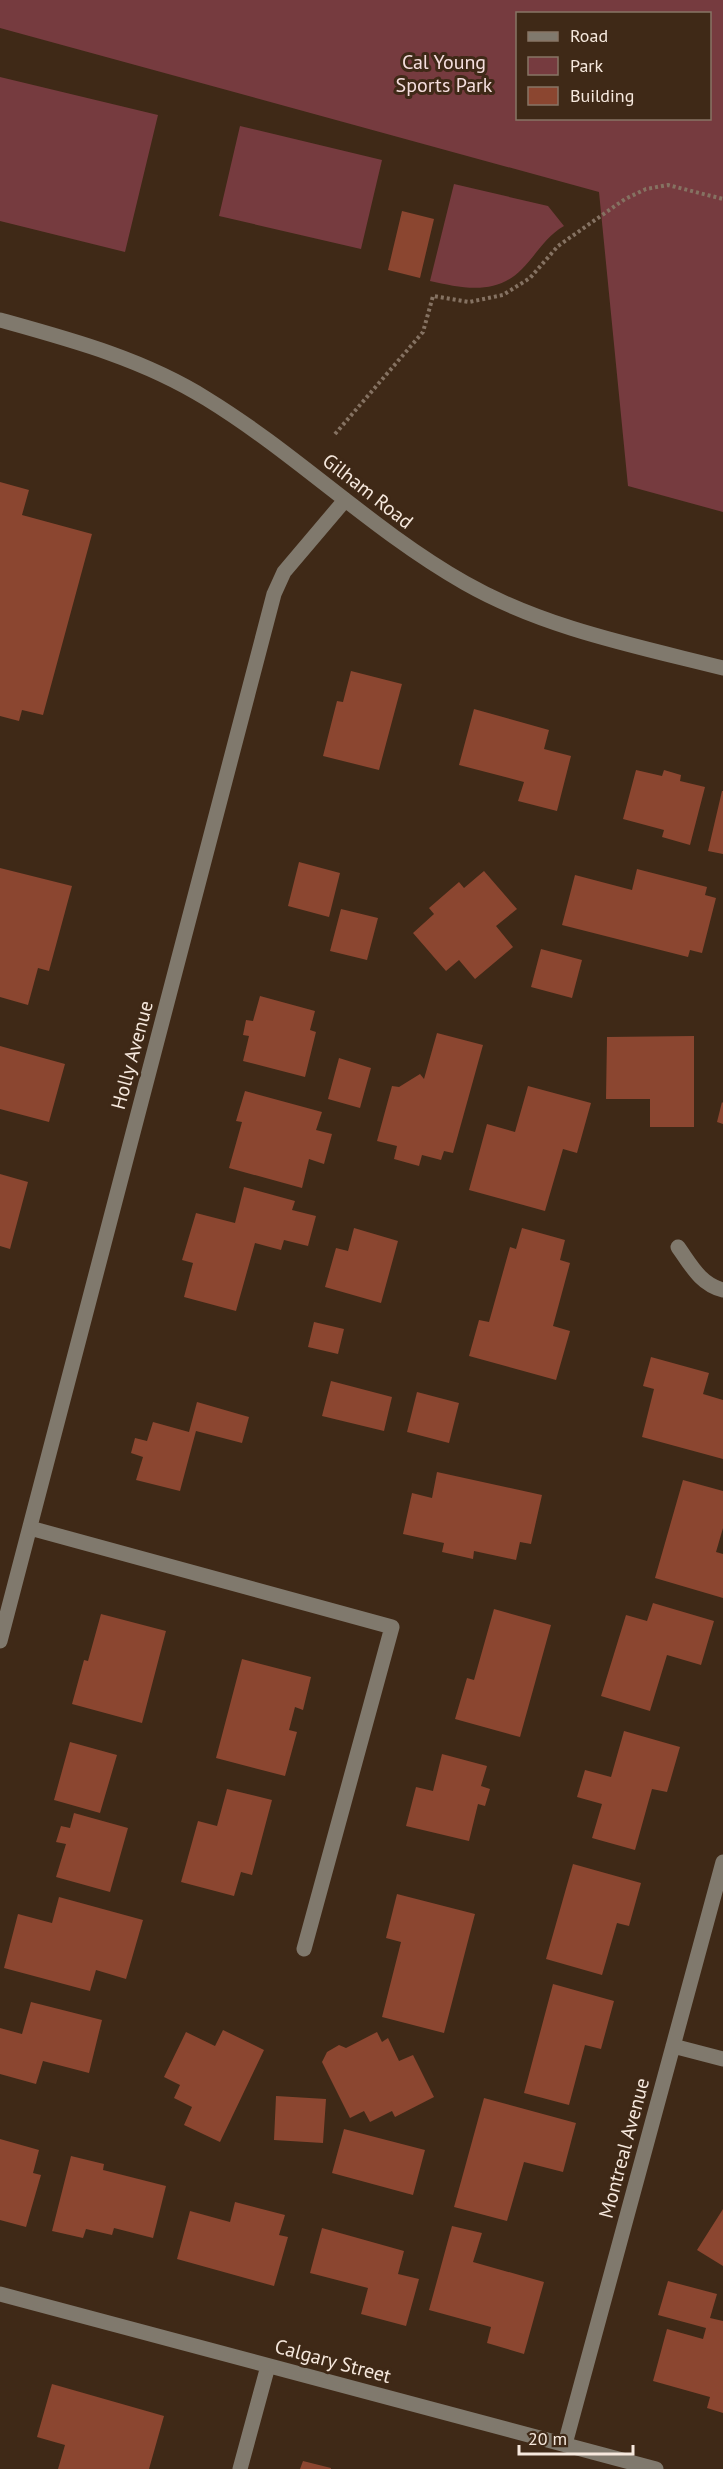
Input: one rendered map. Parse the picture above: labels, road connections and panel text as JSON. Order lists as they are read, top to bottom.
{
  "streets": {
    "street": [
      "Gilham Road",
      "Holly Avenue",
      "Montreal Avenue",
      "Calgary Street"
    ]
  },
  "crossings": [
    ["Gilham Road", "Holly Avenue"],
    ["Montreal Avenue", "Calgary Street"]
  ],
  "parks": ["Cal Young Sports Park"],
  "legend": ["Road", "Park", "Building"],
  "scale_bar": "20 m"
}
